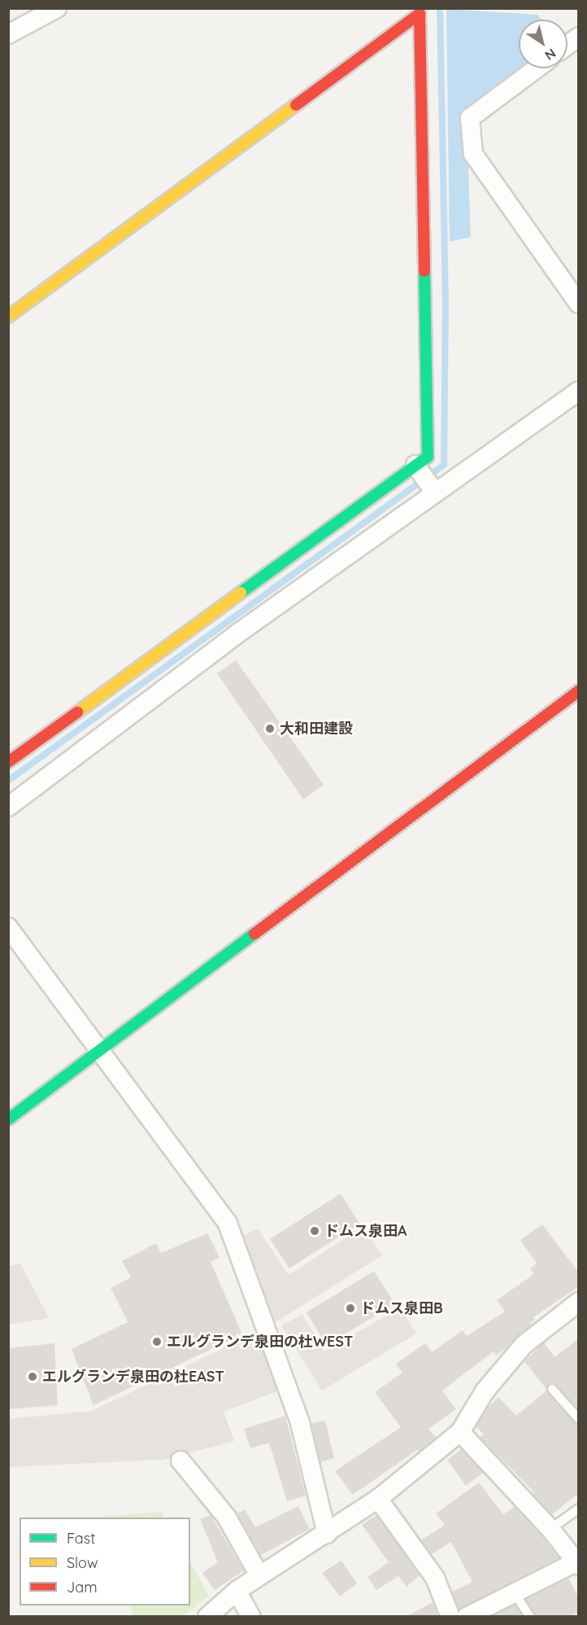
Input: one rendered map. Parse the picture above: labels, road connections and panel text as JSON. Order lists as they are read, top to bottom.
{
  "places": [
    "大和田建設",
    "ドムス泉田A",
    "ドムス泉田B",
    "エルグランデ泉田の杜WEST",
    "エルグランデ泉田の杜EAST"
  ],
  "legend": ["Fast", "Slow", "Jam"],
  "north": "bottom right"
}
